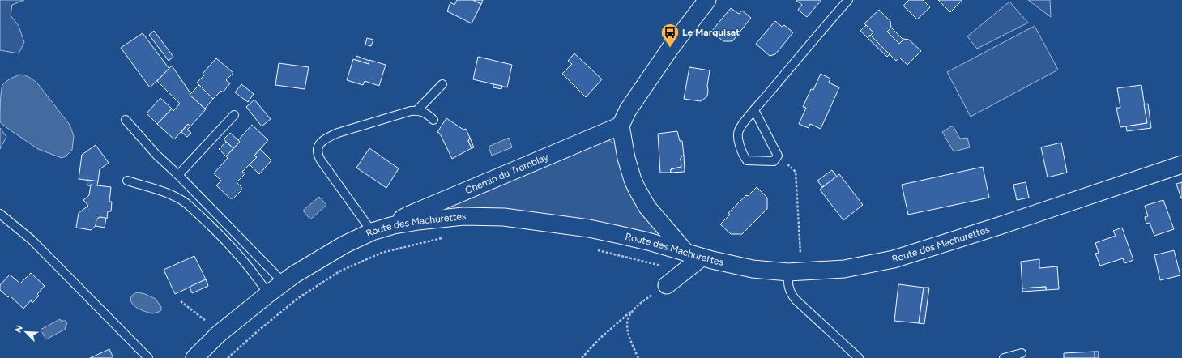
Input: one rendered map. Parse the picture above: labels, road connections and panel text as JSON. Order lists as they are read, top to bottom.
{
  "streets": {
    "street": ["Chemin du Tremblay", "Route des Machurettes"]
  },
  "crossings": [
    ["Chemin du Tremblay", "Route des Machurettes"]
  ],
  "places": {
    "bus stop": ["Le Marquisat"]
  },
  "north": "top left"
}
